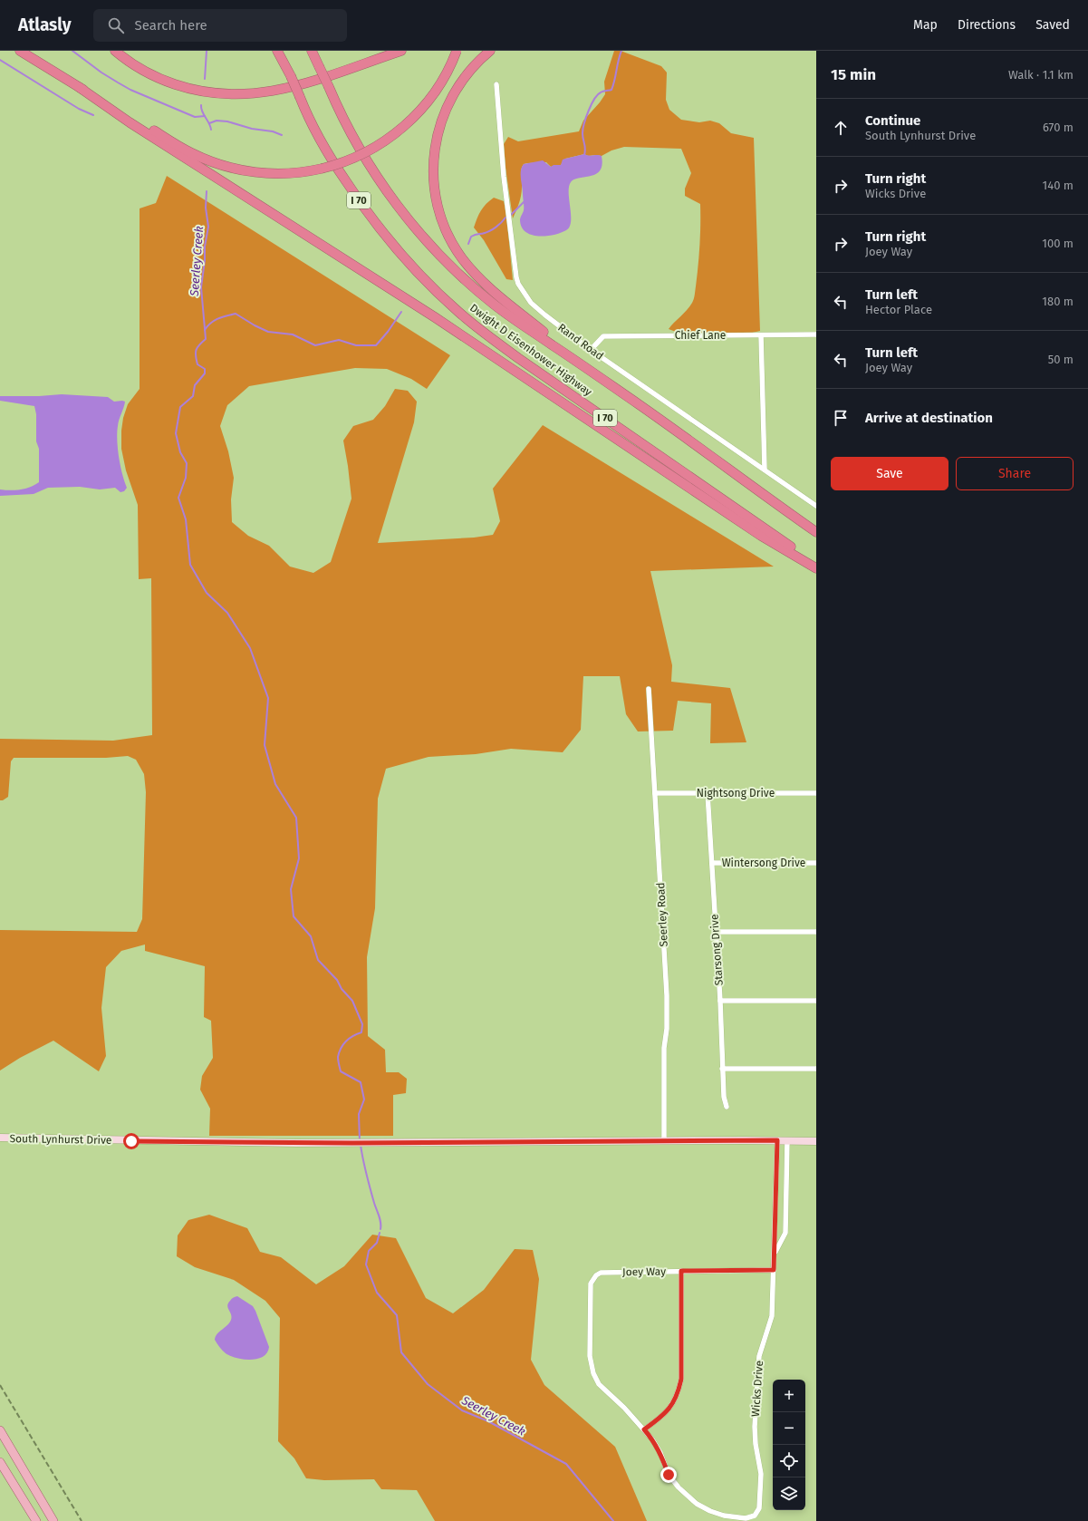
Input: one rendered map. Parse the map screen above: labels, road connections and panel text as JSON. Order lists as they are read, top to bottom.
{
  "streets": {
    "highway": ["I 70", "Dwight D Eisenhower Highway"],
    "main road": ["South Lynhurst Drive"],
    "street": [
      "Chief Lane",
      "Rand Road",
      "Nightsong Drive",
      "Wintersong Drive",
      "Seerley Road",
      "Starsong Drive",
      "Joey Way",
      "Wicks Drive"
    ]
  },
  "crossings": [
    ["Chief Lane", "Rand Road"],
    ["Nightsong Drive", "Seerley Road"],
    ["Nightsong Drive", "Starsong Drive"],
    ["Wintersong Drive", "Starsong Drive"],
    ["Seerley Road", "South Lynhurst Drive"],
    ["South Lynhurst Drive", "Wicks Drive"],
    ["Joey Way", "Wicks Drive"]
  ],
  "water": ["Seerley Creek"],
  "page": {
    "header": "Atlasly",
    "search": "Search here",
    "nav": ["Map", "Directions", "Saved"],
    "heading": ["15 min", "Walk · 1.1 km"],
    "list": [
      ["Continue", "South Lynhurst Drive", "670 m"],
      ["Turn right", "Wicks Drive", "140 m"],
      ["Turn right", "Joey Way", "100 m"],
      ["Turn left", "Hector Place", "180 m"],
      ["Turn left", "Joey Way", "50 m"],
      "Arrive at destination"
    ],
    "buttons": ["Save", "Share"],
    "map_buttons": ["+", "−"]
  }
}
